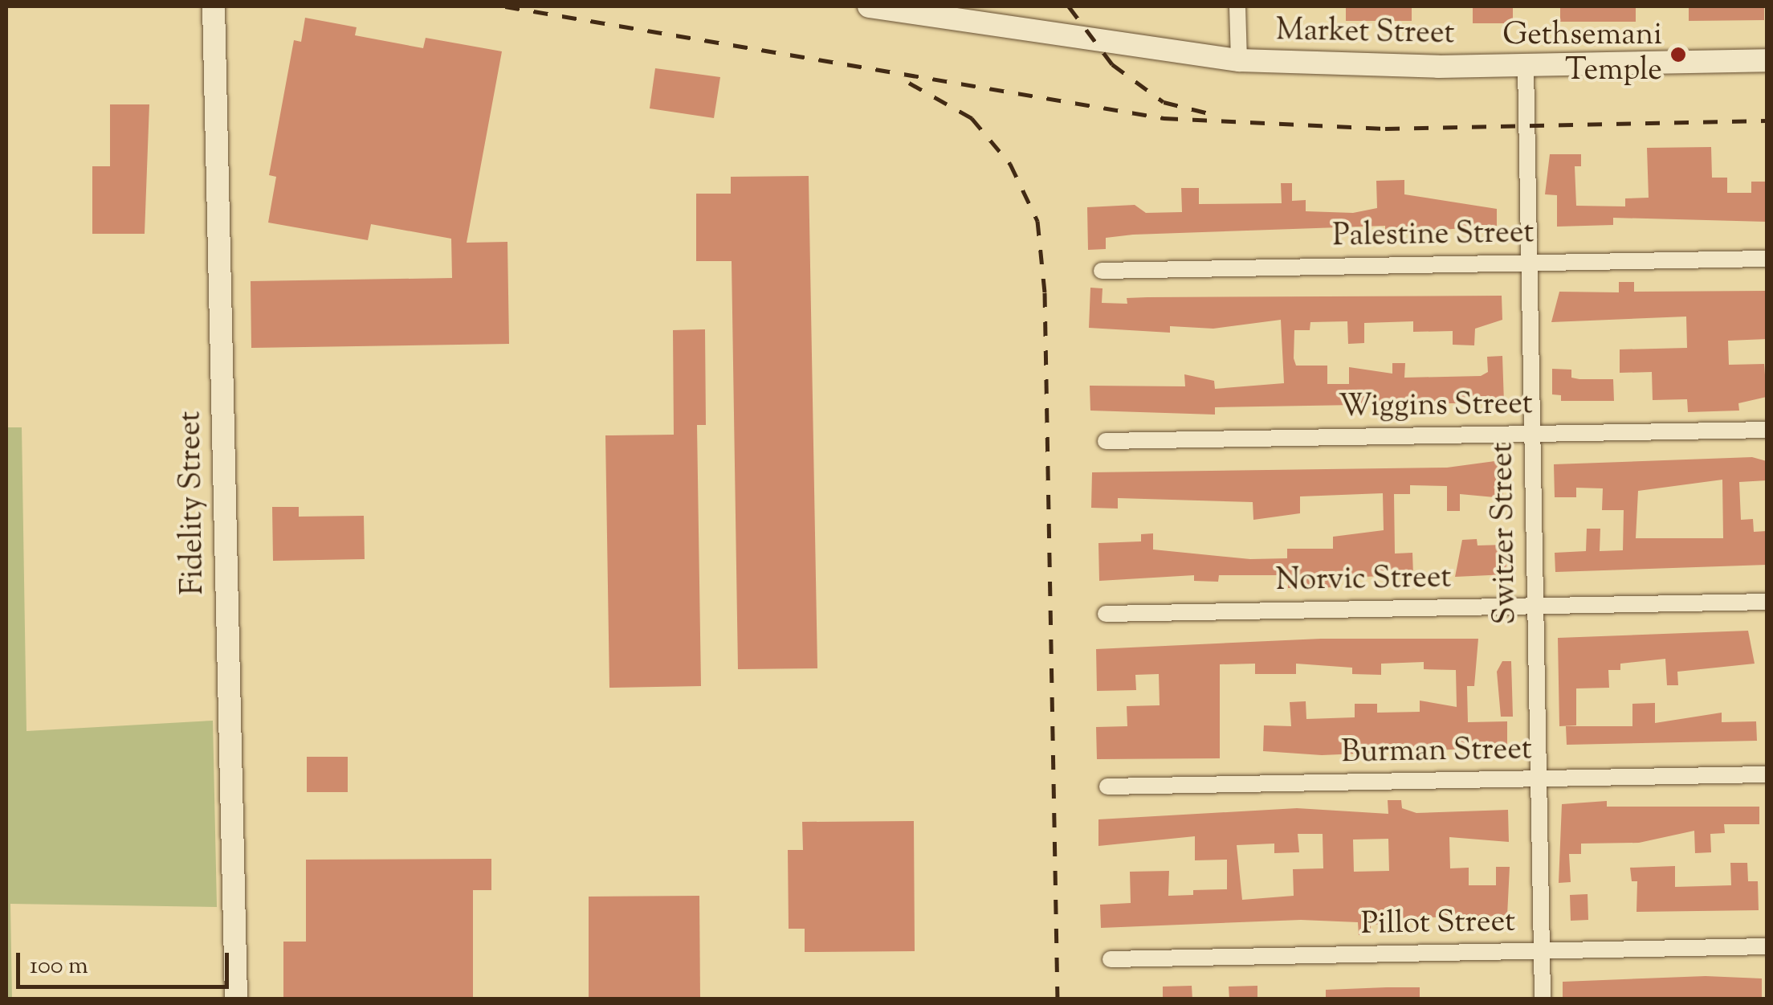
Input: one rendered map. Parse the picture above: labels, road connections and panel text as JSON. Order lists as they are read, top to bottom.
{
  "streets": {
    "main road": ["Market Street", "Fidelity Street"],
    "street": [
      "Palestine Street",
      "Wiggins Street",
      "Switzer Street",
      "Norvic Street",
      "Burman Street",
      "Pillot Street"
    ]
  },
  "crossings": [
    ["Market Street", "Switzer Street"],
    ["Palestine Street", "Switzer Street"],
    ["Wiggins Street", "Switzer Street"],
    ["Switzer Street", "Norvic Street"],
    ["Switzer Street", "Burman Street"],
    ["Switzer Street", "Pillot Street"]
  ],
  "places": ["Gethsemani Temple"],
  "scale_bar": "100 m"
}
